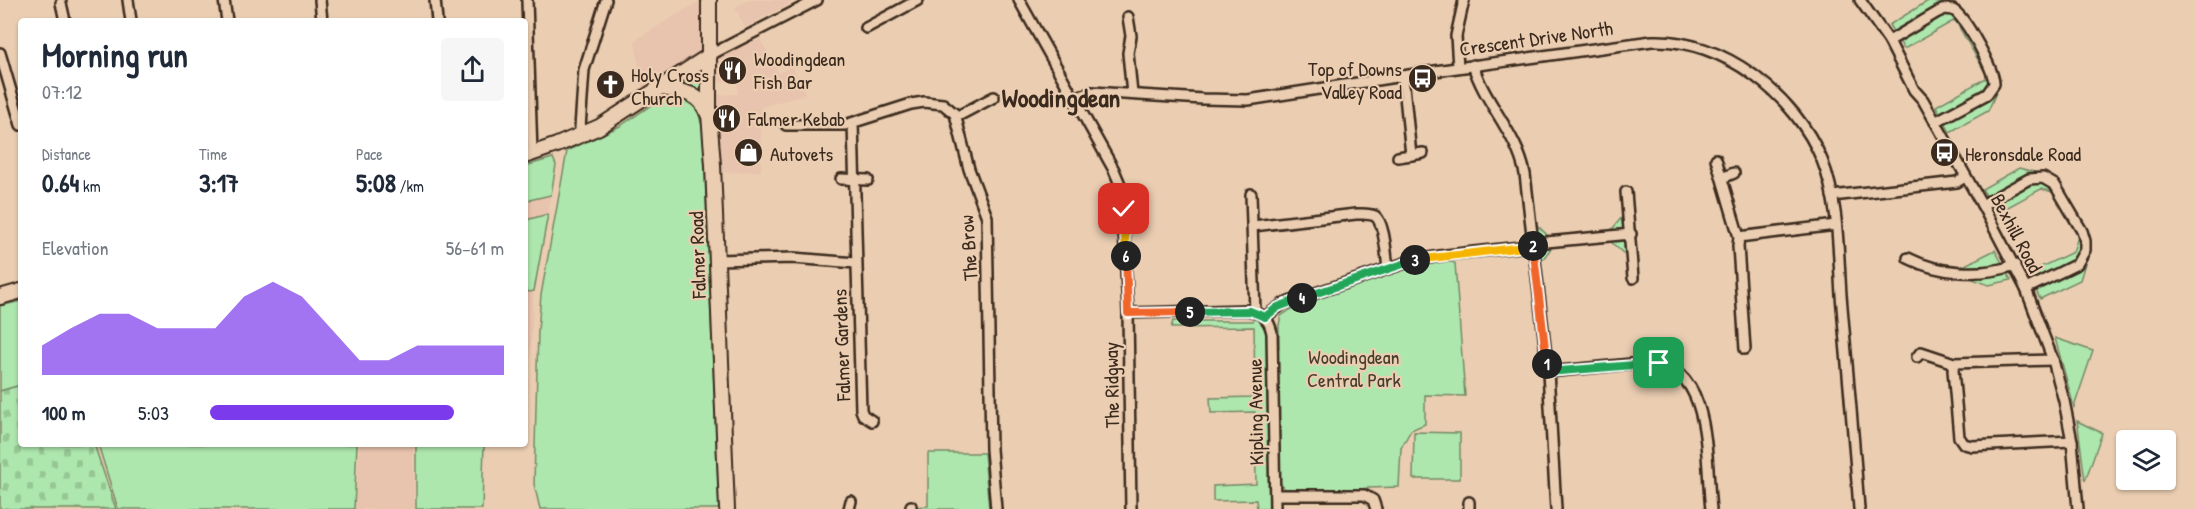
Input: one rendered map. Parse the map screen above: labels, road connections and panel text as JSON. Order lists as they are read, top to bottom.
{
  "streets": {
    "main road": ["Falmer Road"],
    "street": [
      "Crescent Drive North",
      "Bexhill Road",
      "The Brow",
      "Falmer Gardens",
      "The Ridgway",
      "Kipling Avenue"
    ]
  },
  "crossings": [
    ["Crescent Drive North", "The Ridgway"],
    ["Falmer Road", "Falmer Gardens"]
  ],
  "districts": ["Woodingdean"],
  "parks": ["Woodingdean Central Park"],
  "places": {
    "restaurant": ["Woodingdean Fish Bar", "Falmer Kebab"],
    "bus stop": ["Top of Downs Valley Road", "Heronsdale Road"],
    "church": ["Holy Cross Church"],
    "shop": ["Autovets"]
  },
  "page": {
    "heading": ["Morning run", "07:12"],
    "stats": [
      ["Distance", "0.64 km"],
      ["Time", "3:17"],
      ["Pace", "5:08 /km"]
    ],
    "chart": ["Elevation", "56–61 m"],
    "pins": [
      "2",
      "6",
      "3",
      "4",
      "5",
      "1"
    ],
    "list": [
      {
        "name": "100 m",
        "note": "5:03"
      }
    ]
  }
}
